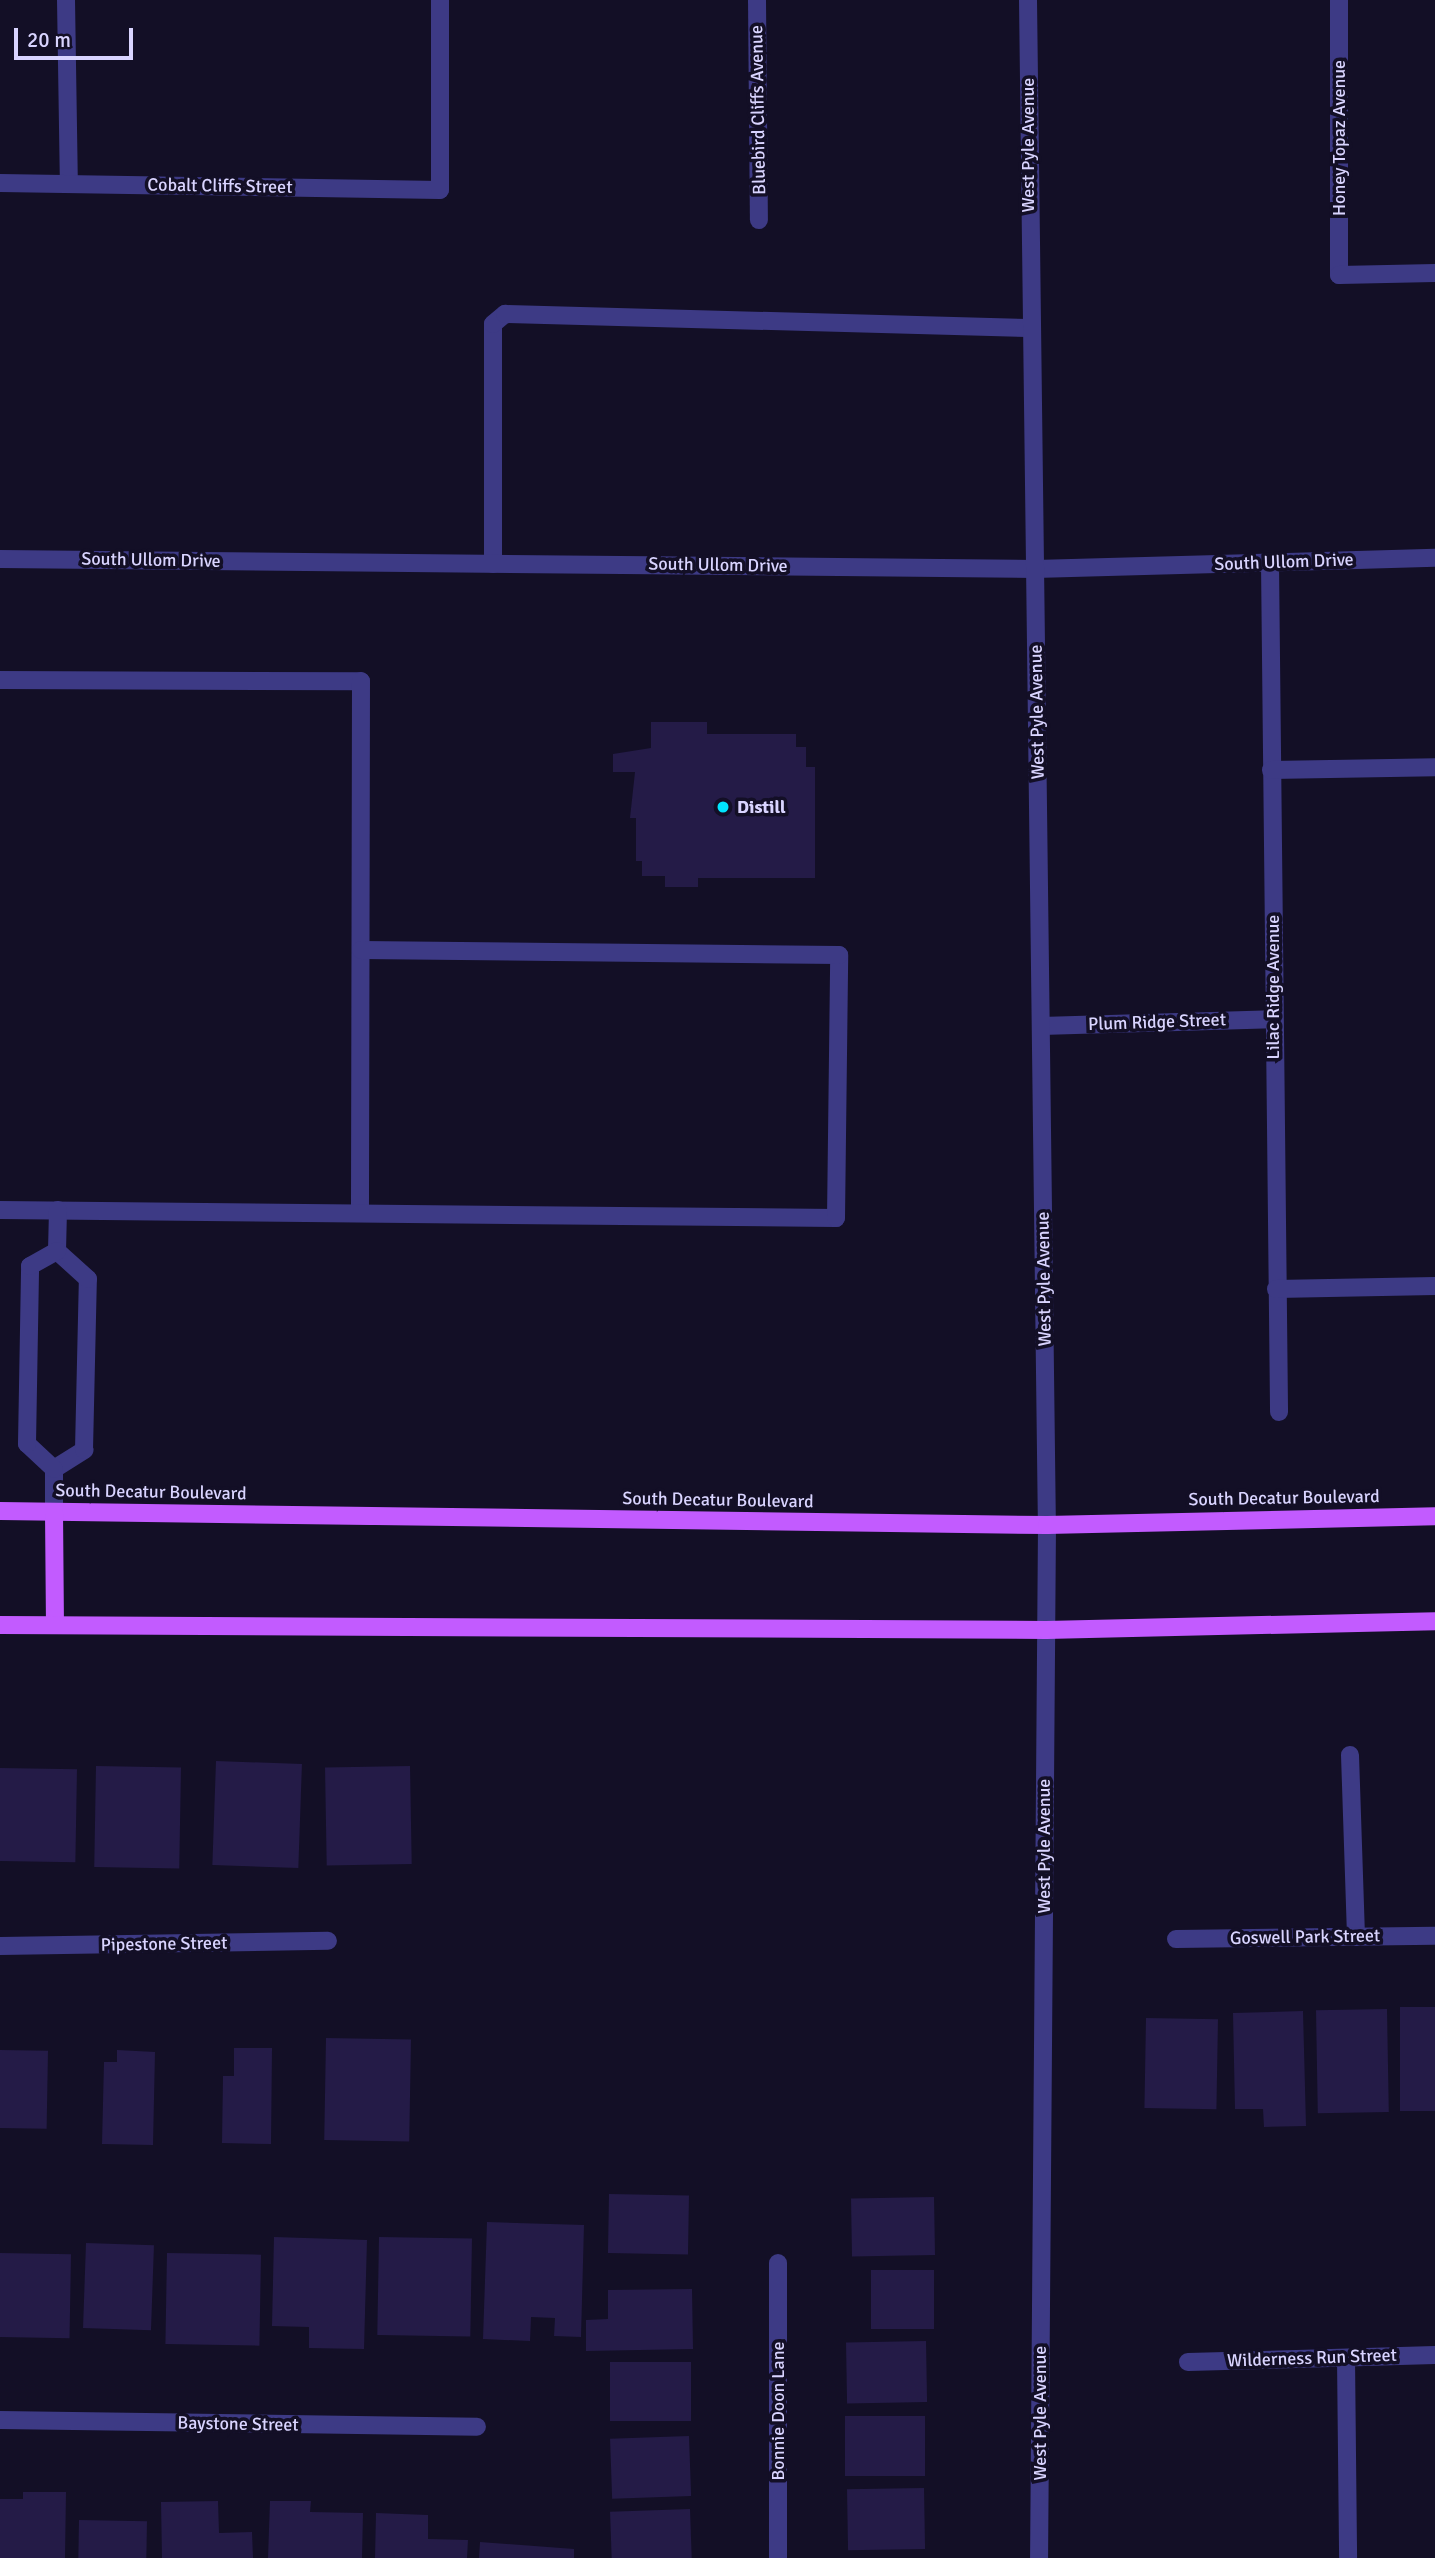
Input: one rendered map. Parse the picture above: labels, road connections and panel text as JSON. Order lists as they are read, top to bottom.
{
  "streets": {
    "main road": ["South Decatur Boulevard"],
    "street": [
      "Bluebird Cliffs Avenue",
      "Honey Topaz Avenue",
      "West Pyle Avenue",
      "Cobalt Cliffs Street",
      "South Ullom Drive",
      "Lilac Ridge Avenue",
      "Plum Ridge Street",
      "Goswell Park Street",
      "Pipestone Street",
      "Wilderness Run Street",
      "Bonnie Doon Lane",
      "Baystone Street"
    ]
  },
  "crossings": [
    ["West Pyle Avenue", "South Ullom Drive"],
    ["West Pyle Avenue", "Plum Ridge Street"],
    ["West Pyle Avenue", "South Decatur Boulevard"],
    ["South Ullom Drive", "Lilac Ridge Avenue"],
    ["Lilac Ridge Avenue", "Plum Ridge Street"]
  ],
  "places": ["Distill"],
  "scale_bar": "20 m"
}
